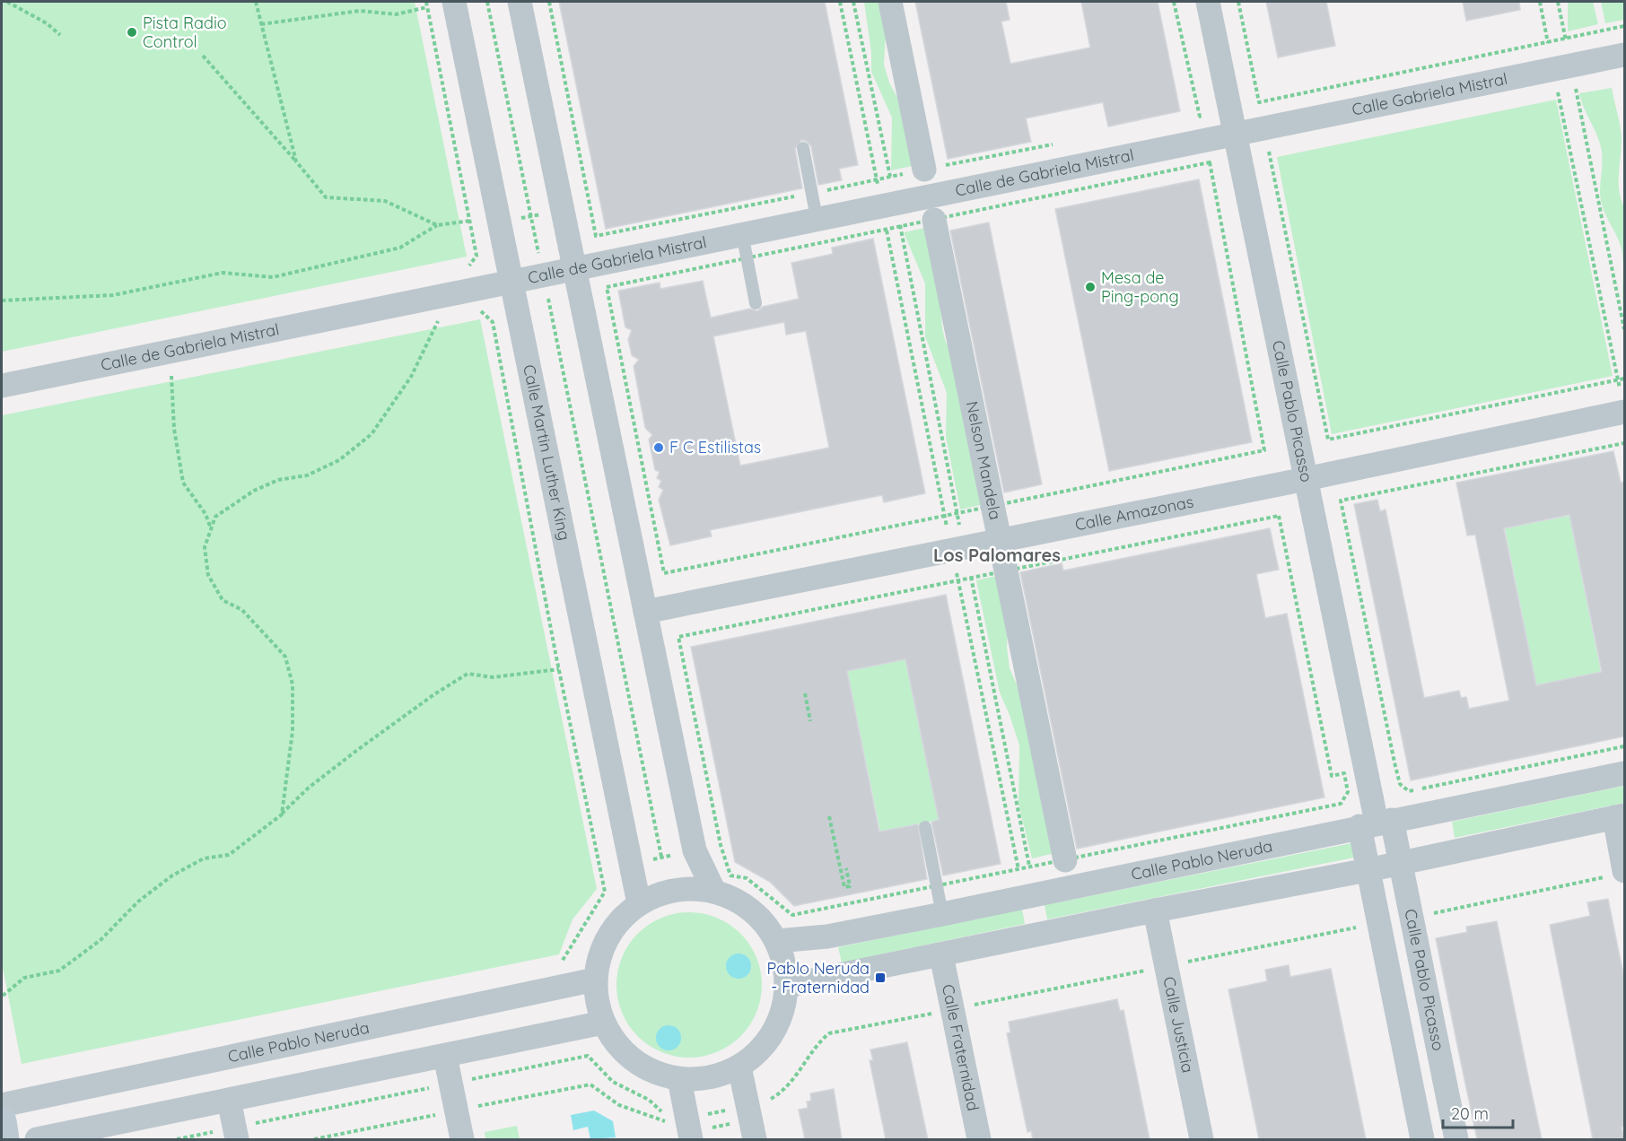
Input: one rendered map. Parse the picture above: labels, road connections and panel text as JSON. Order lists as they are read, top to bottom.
{
  "streets": {
    "street": [
      "Calle Gabriela Mistral",
      "Calle de Gabriela Mistral",
      "Calle Pablo Picasso",
      "Calle Martin Luther King",
      "Nelson Mandela",
      "Calle Amazonas",
      "Calle Pablo Neruda",
      "Calle Justicia",
      "Calle Fraternidad"
    ]
  },
  "crossings": [
    ["Calle Gabriela Mistral", "Calle de Gabriela Mistral"],
    ["Calle Gabriela Mistral", "Calle Pablo Picasso"],
    ["Calle de Gabriela Mistral", "Calle Pablo Picasso"],
    ["Calle de Gabriela Mistral", "Calle Martin Luther King"],
    ["Calle Pablo Picasso", "Calle Amazonas"],
    ["Calle Pablo Picasso", "Calle Pablo Neruda"],
    ["Calle Martin Luther King", "Calle Pablo Neruda"],
    ["Nelson Mandela", "Calle Amazonas"]
  ],
  "districts": ["Los Palomares"],
  "places": {
    "other": ["Pista Radio Control", "Mesa de Ping-pong", "F C Estilistas"],
    "transit": ["Pablo Neruda - Fraternidad"]
  },
  "scale_bar": "20 m"
}
